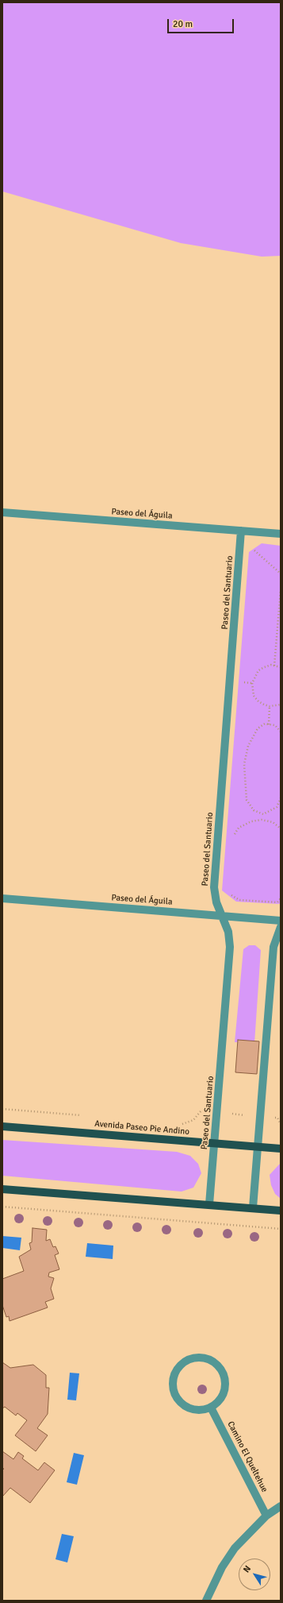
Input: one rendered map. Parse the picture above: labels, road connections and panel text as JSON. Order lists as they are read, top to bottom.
{
  "streets": {
    "main road": ["Avenida Paseo Pie Andino"],
    "street": ["Paseo del Águila", "Paseo del Santuario", "Camino El Queltehue"]
  },
  "crossings": [
    ["Paseo del Águila", "Paseo del Santuario"],
    ["Paseo del Santuario", "Avenida Paseo Pie Andino"]
  ],
  "scale_bar": "20 m",
  "north": "top left"
}
